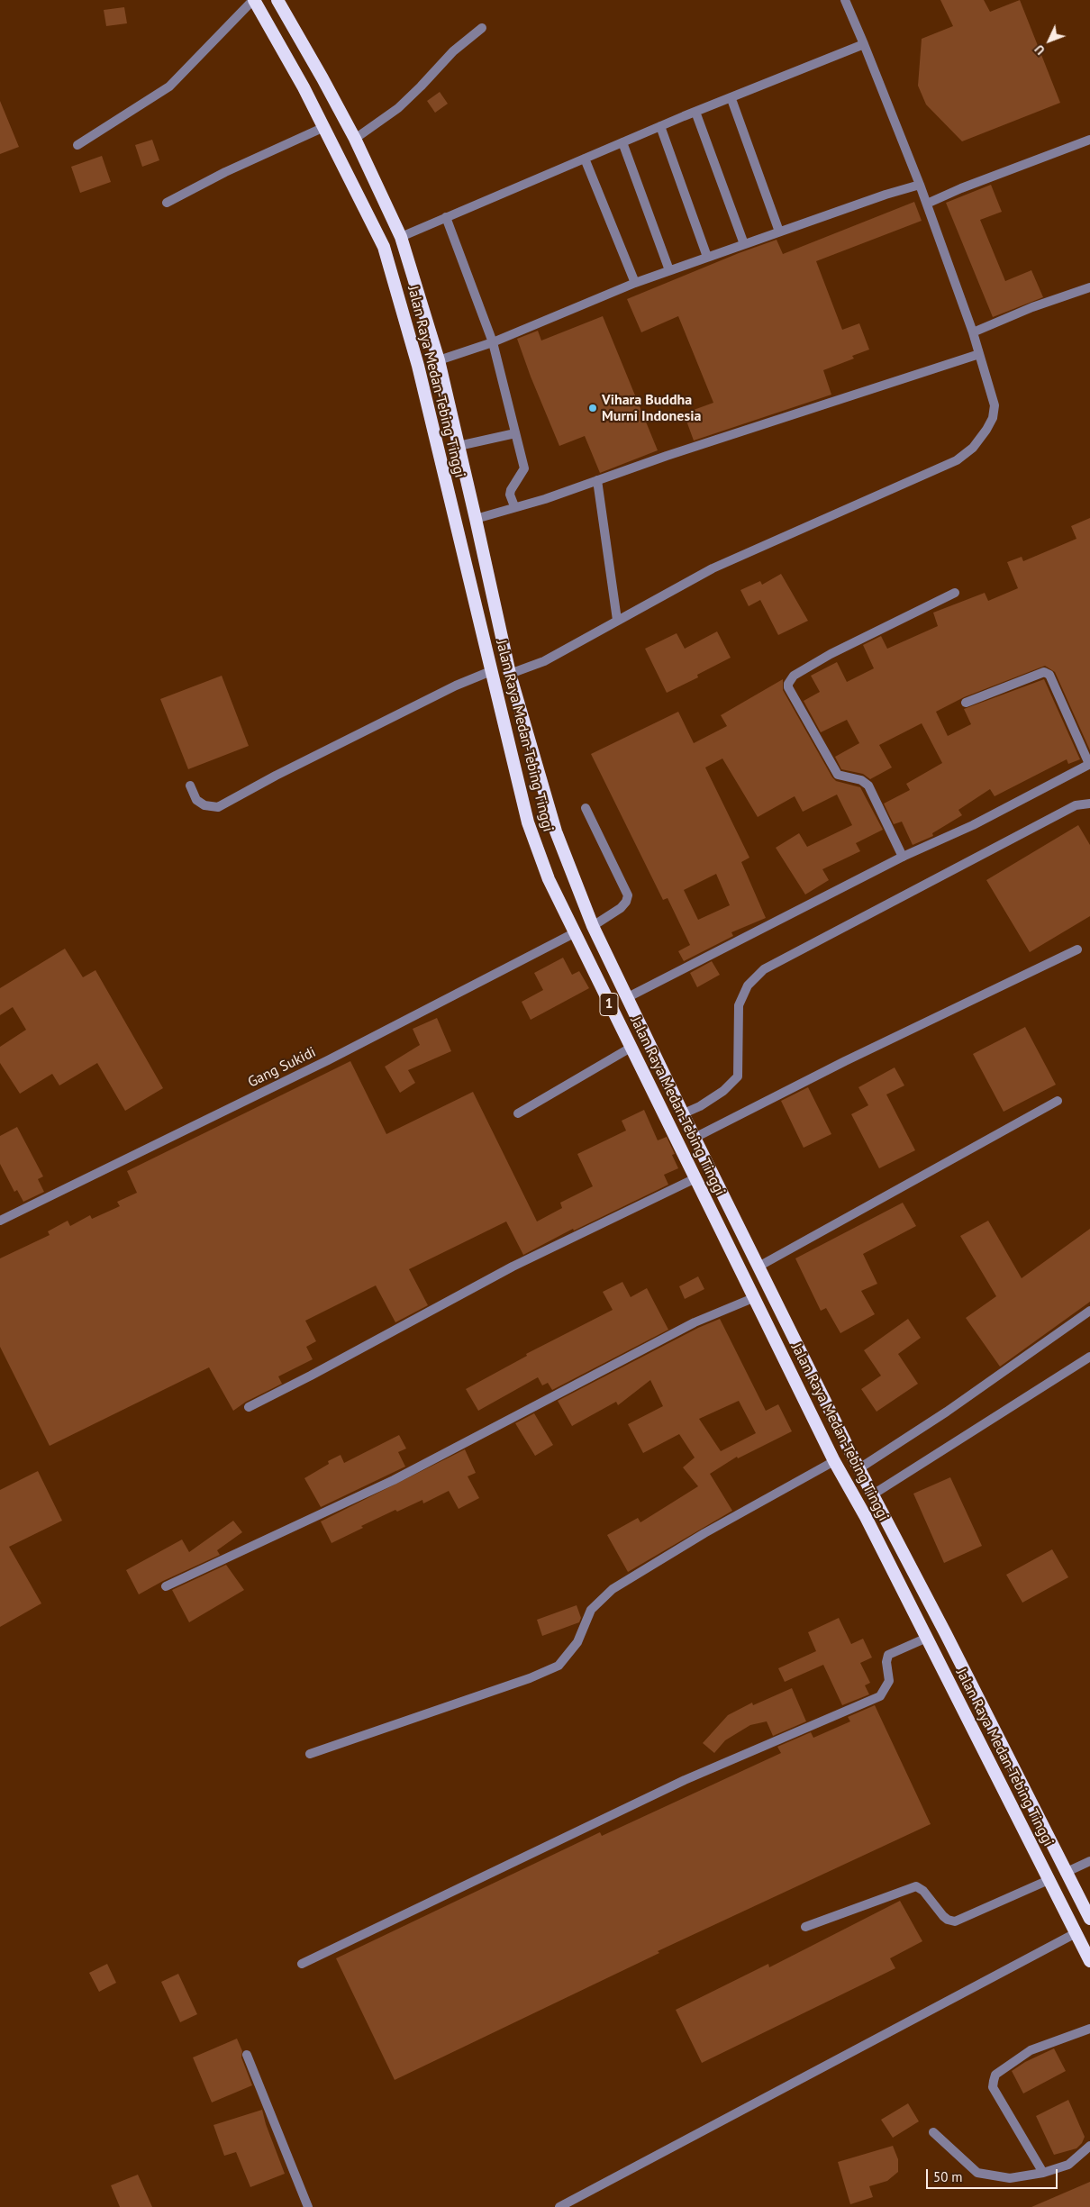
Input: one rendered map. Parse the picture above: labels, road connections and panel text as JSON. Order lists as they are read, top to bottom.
{
  "streets": {
    "highway": ["Jalan Raya Medan-Tebing Tinggi", "1"],
    "street": ["Gang Sukidi"]
  },
  "crossings": [
    ["Jalan Raya Medan-Tebing Tinggi", "Gang Sukidi"]
  ],
  "places": ["Vihara Buddha Murni Indonesia"],
  "scale_bar": "50 m",
  "north": "bottom left"
}
